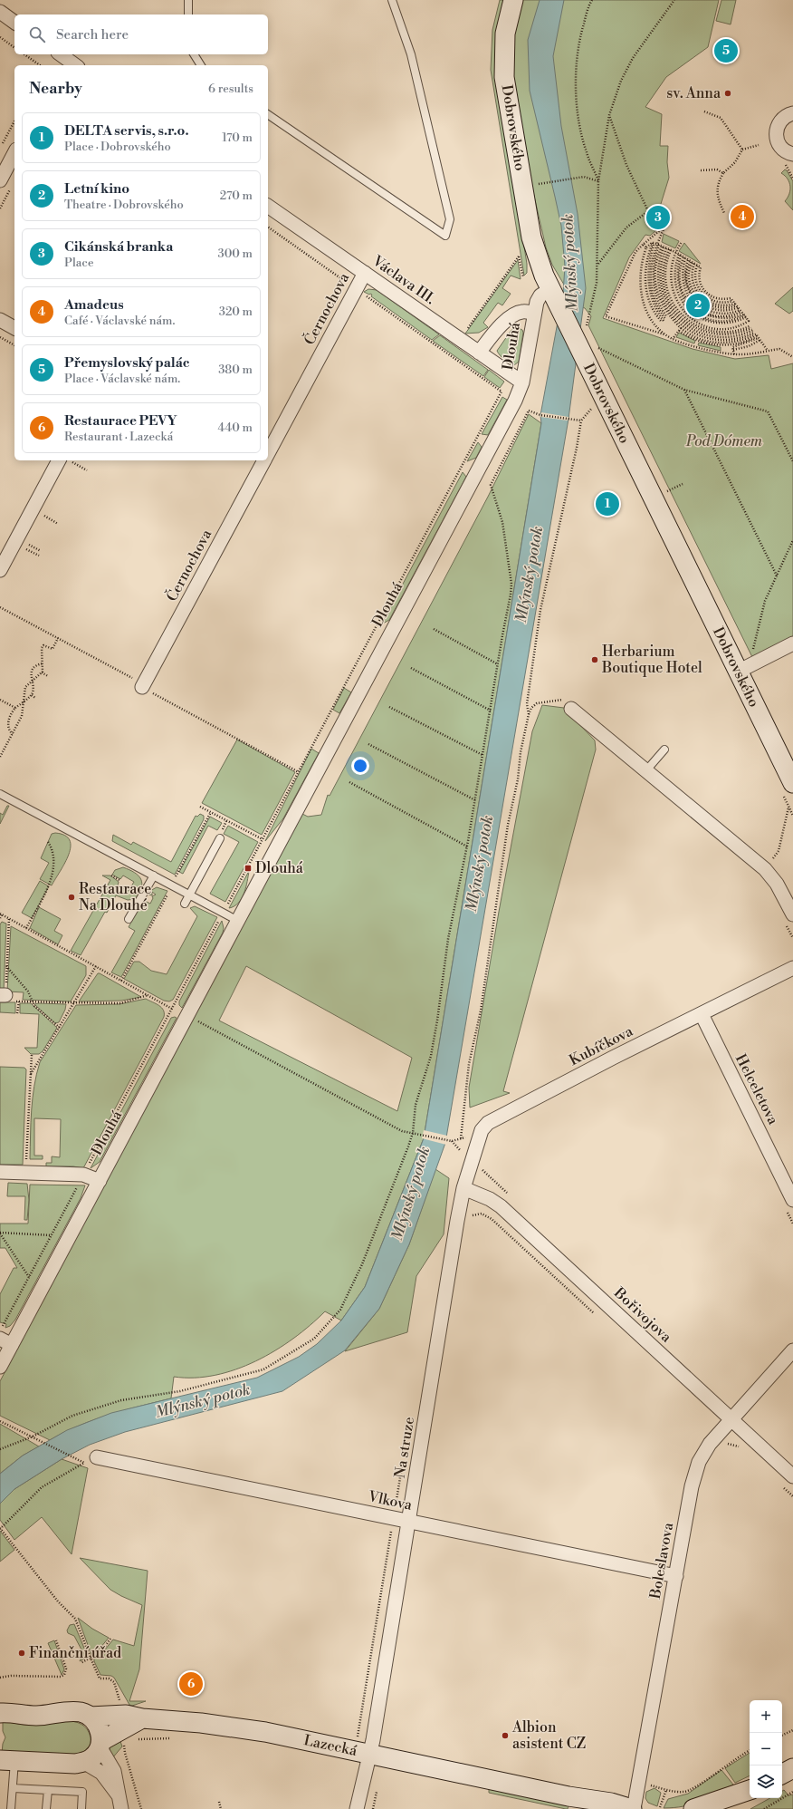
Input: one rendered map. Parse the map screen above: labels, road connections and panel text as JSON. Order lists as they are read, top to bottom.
{
  "streets": {
    "main road": ["Dobrovského", "Lazecká"],
    "street": [
      "Václava III.",
      "Černochova",
      "Dlouhá",
      "Kubíčkova",
      "Helceletova",
      "Bořivojova",
      "Na struze",
      "Vlkova",
      "Boleslavova"
    ]
  },
  "crossings": [
    ["Dobrovského", "Dlouhá"],
    ["Václava III.", "Černochova"],
    ["Václava III.", "Dlouhá"],
    ["Kubíčkova", "Helceletova"],
    ["Kubíčkova", "Bořivojova"],
    ["Kubíčkova", "Na struze"],
    ["Bořivojova", "Na struze"],
    ["Bořivojova", "Boleslavova"],
    ["Na struze", "Vlkova"],
    ["Na struze", "Lazecká"],
    ["Vlkova", "Boleslavova"],
    ["Boleslavova", "Lazecká"]
  ],
  "water": ["Mlýnský potok"],
  "parks": ["Pod Dómem"],
  "places": {
    "other": [
      "sv. Anna",
      "Herbarium Boutique Hotel",
      "Restaurace Na Dlouhé",
      "Finanční úřad",
      "Albion asistent CZ"
    ],
    "transit": ["Dlouhá"]
  },
  "page": {
    "search": "Search here",
    "pins": [
      "5",
      "4",
      "3",
      "2",
      "1",
      "6"
    ],
    "heading": ["Nearby", "6 results"],
    "list": [
      {
        "mark": "1",
        "name": "DELTA servis, s.r.o.",
        "note": "Place · Dobrovského",
        "value": "170 m"
      },
      {
        "mark": "2",
        "name": "Letní kino",
        "note": "Theatre · Dobrovského",
        "value": "270 m"
      },
      {
        "mark": "3",
        "name": "Cikánská branka",
        "note": "Place",
        "value": "300 m"
      },
      {
        "mark": "4",
        "name": "Amadeus",
        "note": "Café · Václavské nám.",
        "value": "320 m"
      },
      {
        "mark": "5",
        "name": "Přemyslovský palác",
        "note": "Place · Václavské nám.",
        "value": "380 m"
      },
      {
        "mark": "6",
        "name": "Restaurace PEVY",
        "note": "Restaurant · Lazecká",
        "value": "440 m"
      }
    ],
    "map_buttons": ["+", "−"]
  }
}
